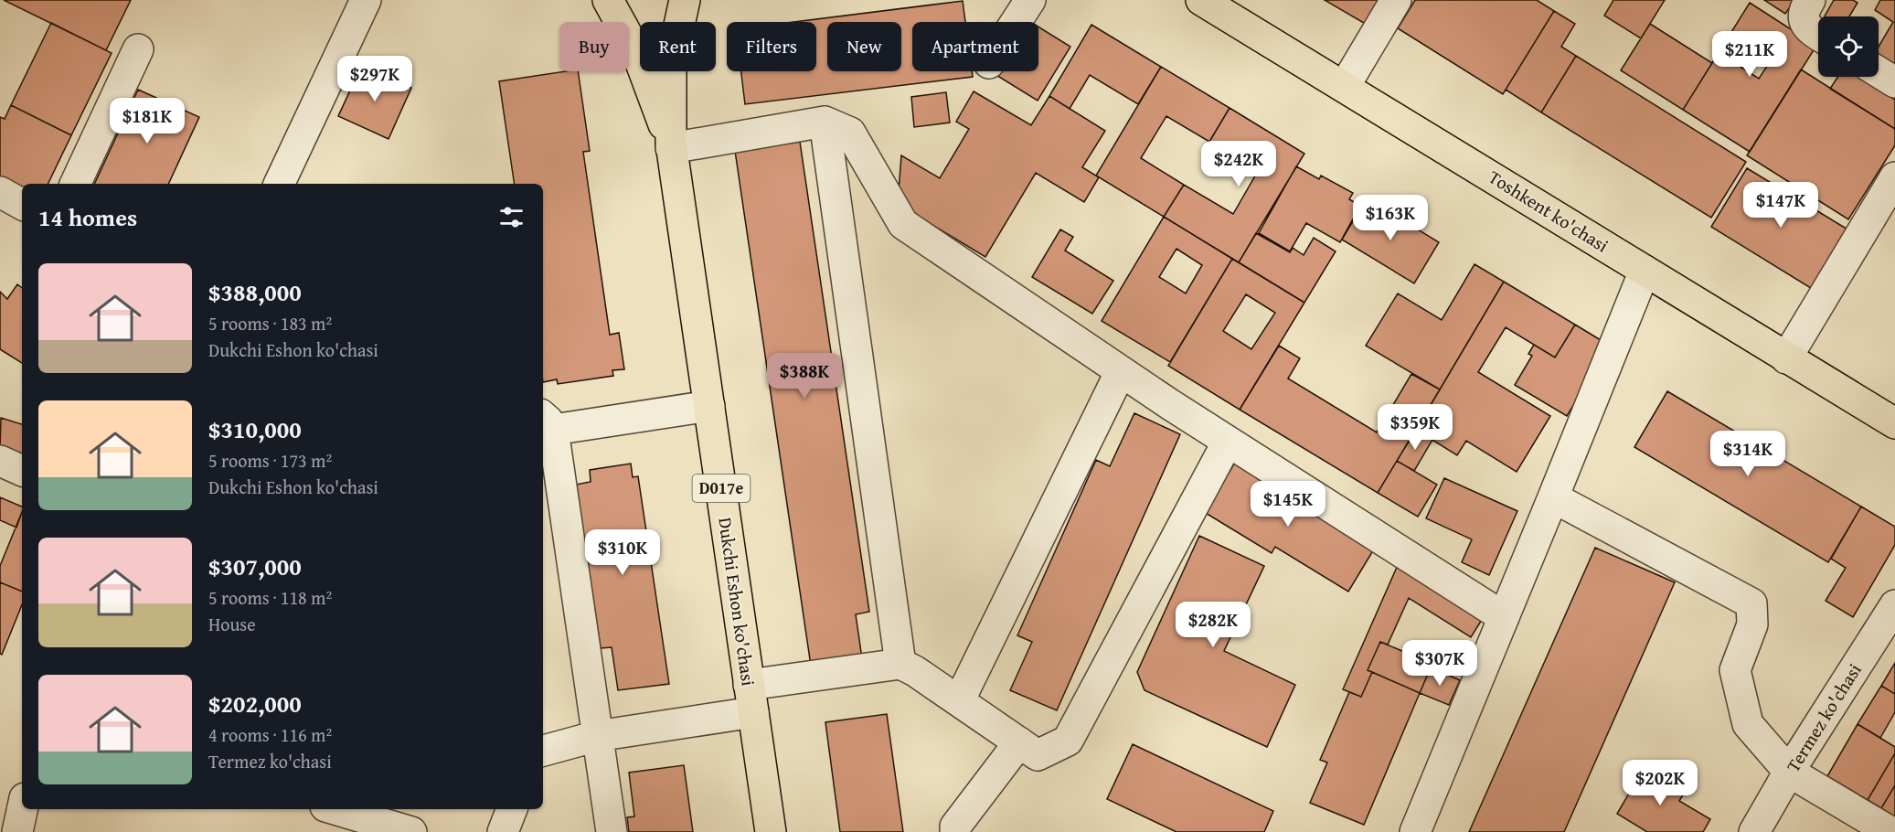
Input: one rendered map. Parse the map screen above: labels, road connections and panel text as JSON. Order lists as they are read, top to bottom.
{
  "streets": {
    "main road": ["Toshkent ko'chasi", "D017e", "Dukchi Eshon ko'chasi"],
    "street": ["Termez ko'chasi"]
  },
  "crossings": [
    ["D017e", "Dukchi Eshon ko'chasi"]
  ],
  "page": {
    "chip": [
      "Buy",
      "Rent",
      "Filters",
      "New",
      "Apartment"
    ],
    "price": [
      "$211K",
      "$297K",
      "$181K",
      "$242K",
      "$147K",
      "$163K",
      "$388K",
      "$359K",
      "$314K",
      "$145K",
      "$310K",
      "$282K",
      "$307K",
      "$202K"
    ],
    "heading": "14 homes",
    "list": [
      {
        "name": "$388,000",
        "note": "5 rooms · 183 m² · Dukchi Eshon ko'chasi"
      },
      {
        "name": "$310,000",
        "note": "5 rooms · 173 m² · Dukchi Eshon ko'chasi"
      },
      {
        "name": "$307,000",
        "note": "5 rooms · 118 m² · House"
      },
      {
        "name": "$202,000",
        "note": "4 rooms · 116 m² · Termez ko'chasi"
      }
    ]
  }
}
